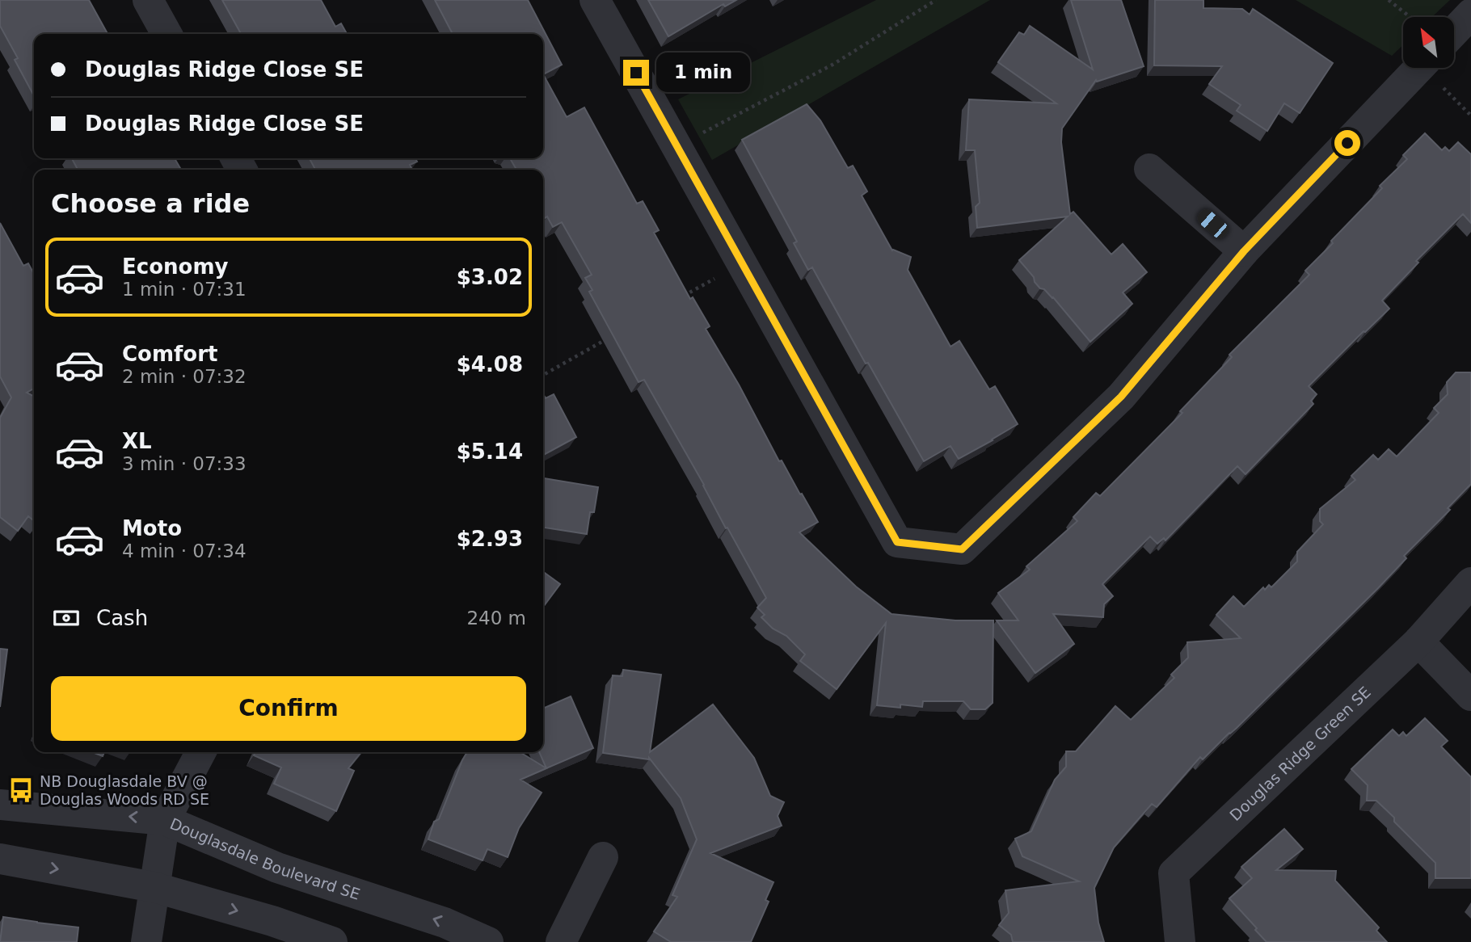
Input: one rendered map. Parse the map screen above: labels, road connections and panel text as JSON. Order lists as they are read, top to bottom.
{
  "streets": {
    "street": ["Douglas Ridge Green SE", "Douglasdale Boulevard SE"]
  },
  "places": {
    "bus stop": ["NB Douglasdale BV @ Douglas Woods RD SE"]
  },
  "north": "top left",
  "page": {
    "banner": ["Douglas Ridge Close SE", "Douglas Ridge Close SE"],
    "bubble": "1 min",
    "heading": "Choose a ride",
    "list": [
      {
        "name": "Economy",
        "note": "1 min · 07:31",
        "value": "$3.02"
      },
      {
        "name": "Comfort",
        "note": "2 min · 07:32",
        "value": "$4.08"
      },
      {
        "name": "XL",
        "note": "3 min · 07:33",
        "value": "$5.14"
      },
      {
        "name": "Moto",
        "note": "4 min · 07:34",
        "value": "$2.93"
      }
    ],
    "pay": ["Cash", "240 m"],
    "buttons": "Confirm"
  }
}
